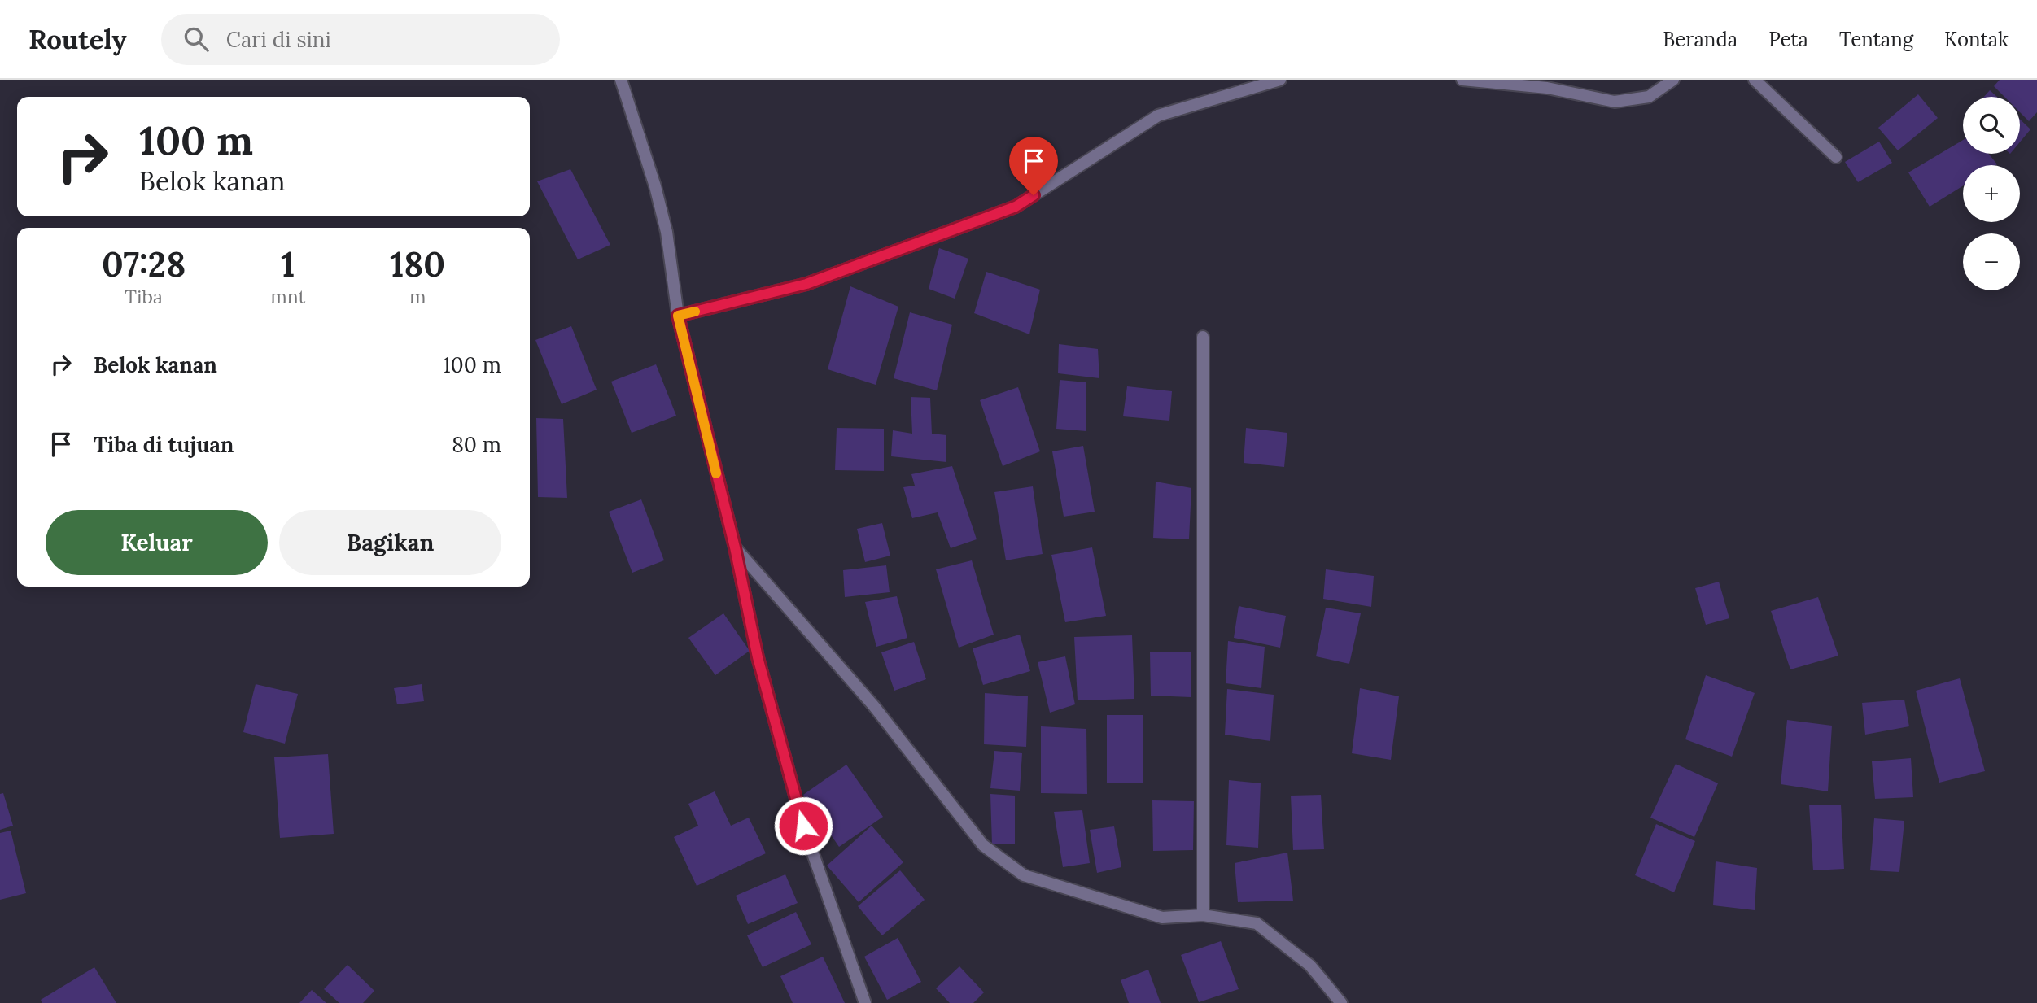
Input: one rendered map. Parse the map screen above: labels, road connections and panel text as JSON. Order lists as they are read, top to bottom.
{
  "page": {
    "header": "Routely",
    "search": "Cari di sini",
    "nav": [
      "Beranda",
      "Peta",
      "Tentang",
      "Kontak"
    ],
    "map_buttons": ["+", "−"],
    "turn": ["100 m", "Belok kanan"],
    "eta": [
      "07:28",
      "Tiba",
      "1",
      "mnt",
      "180",
      "m"
    ],
    "list": [
      {
        "name": "Belok kanan",
        "value": "100 m"
      },
      {
        "name": "Tiba di tujuan",
        "value": "80 m"
      }
    ],
    "buttons": ["Keluar", "Bagikan"]
  }
}
